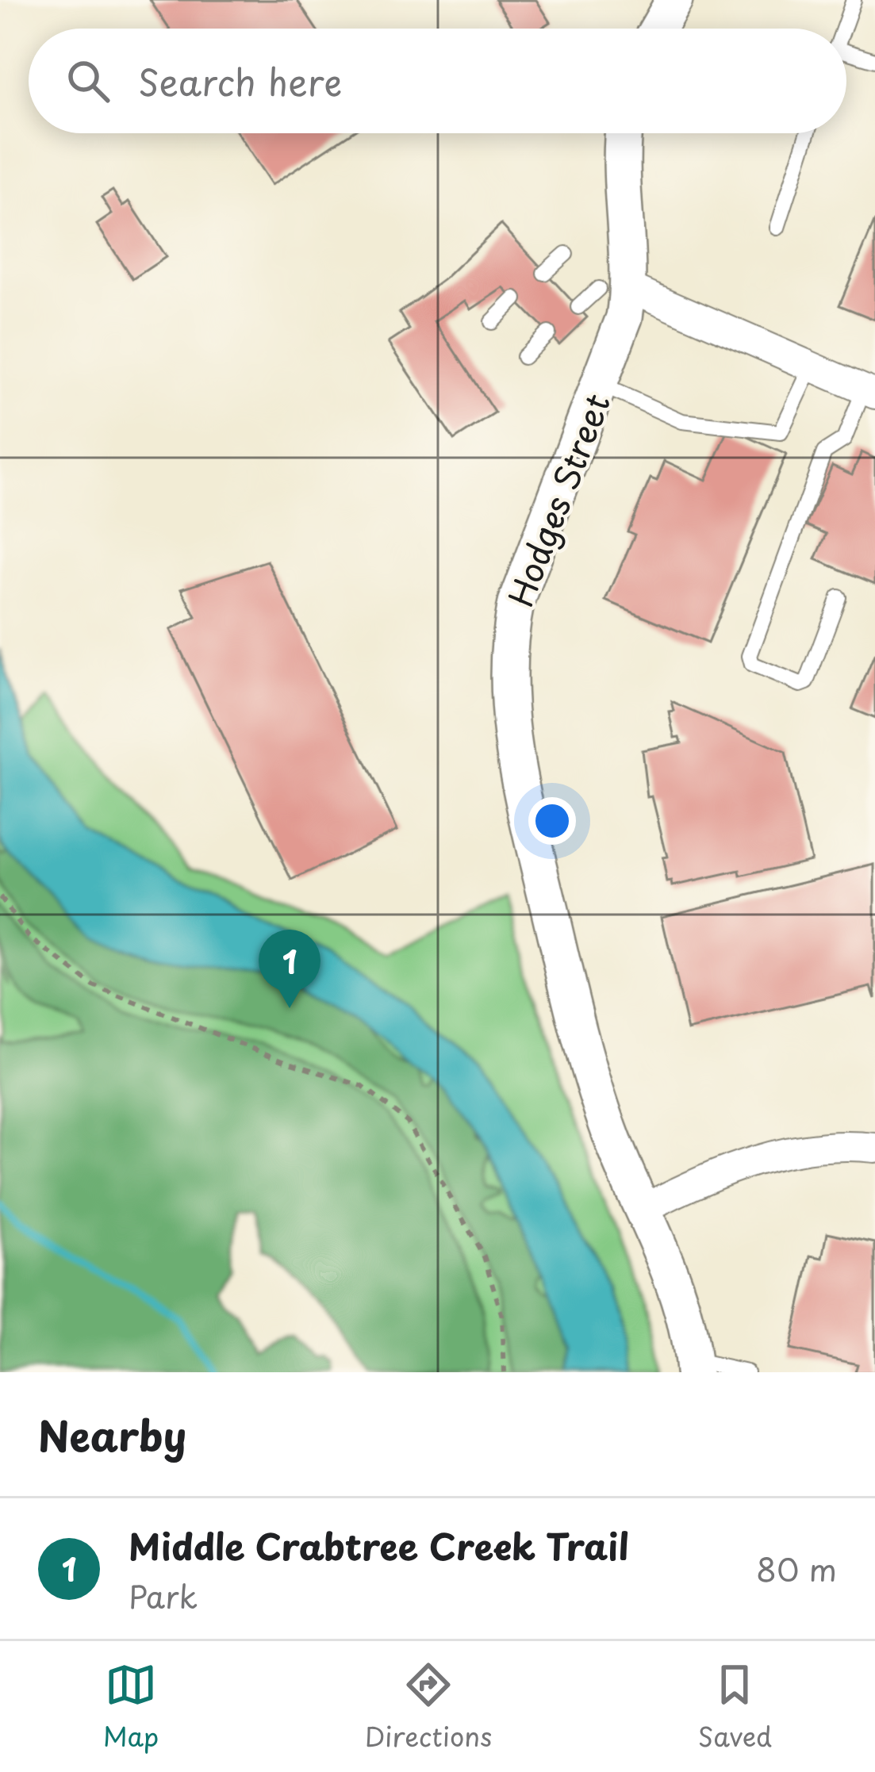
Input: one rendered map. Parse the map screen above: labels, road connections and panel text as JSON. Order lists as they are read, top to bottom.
{
  "streets": {
    "street": ["Hodges Street"]
  },
  "page": {
    "search": "Search here",
    "pins": "1",
    "heading": "Nearby",
    "list": [
      {
        "mark": "1",
        "name": "Middle Crabtree Creek Trail",
        "note": "Park",
        "value": "80 m"
      }
    ],
    "nav": ["Map", "Directions", "Saved"]
  }
}
